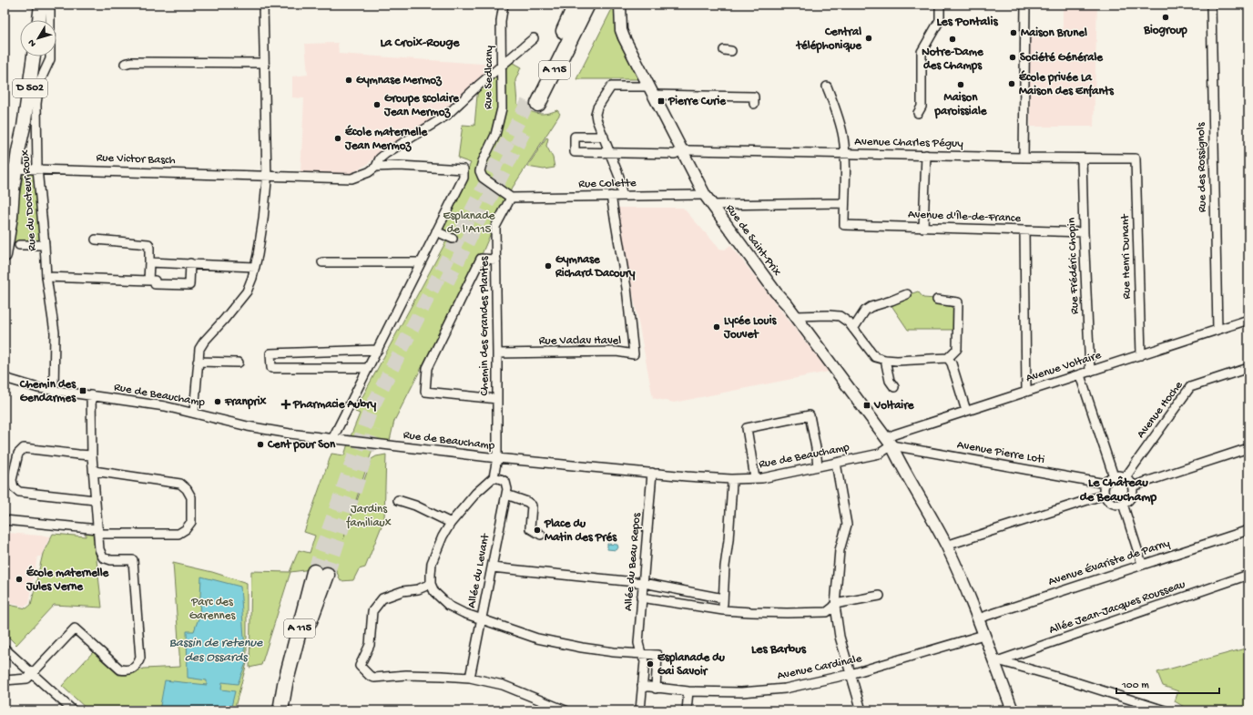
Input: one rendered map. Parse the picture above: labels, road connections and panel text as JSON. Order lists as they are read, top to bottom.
{
  "streets": {
    "highway": ["A 115"],
    "main road": ["D 502"],
    "street": [
      "Rue Sedlcany",
      "Avenue Charles Péguy",
      "Rue Victor Basch",
      "Rue des Rossignols",
      "Rue Colette",
      "Rue du Docteur Roux",
      "Avenue d'Île-de-France",
      "Rue de Saint-Prix",
      "Rue Henri Dunant",
      "Rue Frédéric Chopin",
      "Chemin des Grandes Plantes",
      "Rue Vaclav Havel",
      "Avenue Voltaire",
      "Rue de Beauchamp",
      "Avenue Hoche",
      "Avenue Pierre Loti",
      "Allée du Beau Repos",
      "Avenue Évariste de Parny",
      "Allée du Levant",
      "Allée Jean-Jacques Rousseau",
      "Avenue Cardinale"
    ]
  },
  "crossings": [
    ["Rue Sedlcany", "Rue Colette"],
    ["Rue Sedlcany", "Chemin des Grandes Plantes"],
    ["D 502", "Rue Victor Basch"],
    ["Avenue Charles Péguy", "Rue de Saint-Prix"],
    ["Avenue Charles Péguy", "Rue Henri Dunant"],
    ["Avenue Charles Péguy", "Rue Frédéric Chopin"],
    ["Rue Victor Basch", "Rue du Docteur Roux"],
    ["Rue des Rossignols", "Avenue Voltaire"],
    ["Rue Colette", "Rue de Saint-Prix"],
    ["Rue Colette", "Chemin des Grandes Plantes"],
    ["Rue Colette", "Rue Vaclav Havel"],
    ["Rue du Docteur Roux", "Rue de Beauchamp"],
    ["Avenue d'Île-de-France", "Rue Frédéric Chopin"],
    ["Rue de Saint-Prix", "Avenue Voltaire"],
    ["Rue de Saint-Prix", "Rue de Beauchamp"],
    ["Rue de Saint-Prix", "Avenue Pierre Loti"],
    ["Rue de Saint-Prix", "Avenue Évariste de Parny"],
    ["Rue de Saint-Prix", "Allée Jean-Jacques Rousseau"],
    ["Rue de Saint-Prix", "Avenue Cardinale"],
    ["Rue Henri Dunant", "Avenue Voltaire"],
    ["Rue Frédéric Chopin", "Avenue Voltaire"],
    ["Chemin des Grandes Plantes", "Rue Vaclav Havel"],
    ["Chemin des Grandes Plantes", "Rue de Beauchamp"],
    ["Chemin des Grandes Plantes", "Allée du Levant"],
    ["Avenue Voltaire", "Rue de Beauchamp"],
    ["Avenue Voltaire", "Avenue Pierre Loti"],
    ["Rue de Beauchamp", "Avenue Pierre Loti"],
    ["Rue de Beauchamp", "Allée du Beau Repos"],
    ["Avenue Hoche", "Avenue Pierre Loti"],
    ["Allée du Beau Repos", "Avenue Cardinale"]
  ],
  "districts": [
    "Les Pontalis",
    "La Croix-Rouge",
    "Le Château de Beauchamp",
    "Les Barbus"
  ],
  "water": ["Bassin de retenue des Ossards"],
  "parks": ["Esplanade de l'A115", "Jardins familiaux", "Parc des Garennes"],
  "places": {
    "other": [
      "Biogroup",
      "Maison Brunel",
      "Central téléphonique",
      "Notre-Dame des Champs",
      "Société Générale",
      "Gymnase Mermoz",
      "École privée La Maison des Enfants",
      "Maison paroissiale",
      "Groupe scolaire Jean Mermoz",
      "École maternelle Jean Mermoz",
      "Gymnase Richard Dacoury",
      "Lycée Louis Jouvet",
      "Franprix",
      "Cent pour Son",
      "Place du Matin des Prés",
      "École maternelle Jules Verne",
      "Esplanade du Gai Savoir"
    ],
    "transit": ["Pierre Curie", "Chemin des Gendarmes", "Voltaire"],
    "health": ["Pharmacie Aubry"]
  },
  "scale_bar": "100 m",
  "north": "bottom left"
}
